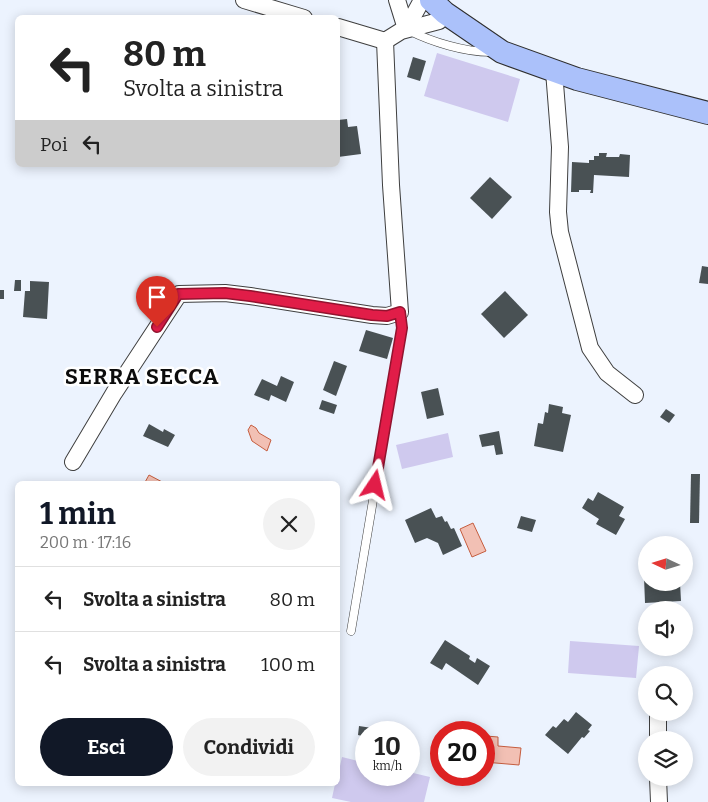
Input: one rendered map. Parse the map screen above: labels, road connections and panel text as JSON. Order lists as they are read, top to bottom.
{
  "districts": ["SERRA SECCA"],
  "north": "left",
  "page": {
    "turn": ["80 m", "Svolta a sinistra"],
    "then": "Poi",
    "heading": ["1 min", "200 m · 17:16"],
    "list": [
      {
        "name": "Svolta a sinistra",
        "value": "80 m"
      },
      {
        "name": "Svolta a sinistra",
        "value": "100 m"
      }
    ],
    "buttons": ["Esci", "Condividi"],
    "speed": "10 km/h",
    "limit": "20"
  }
}
